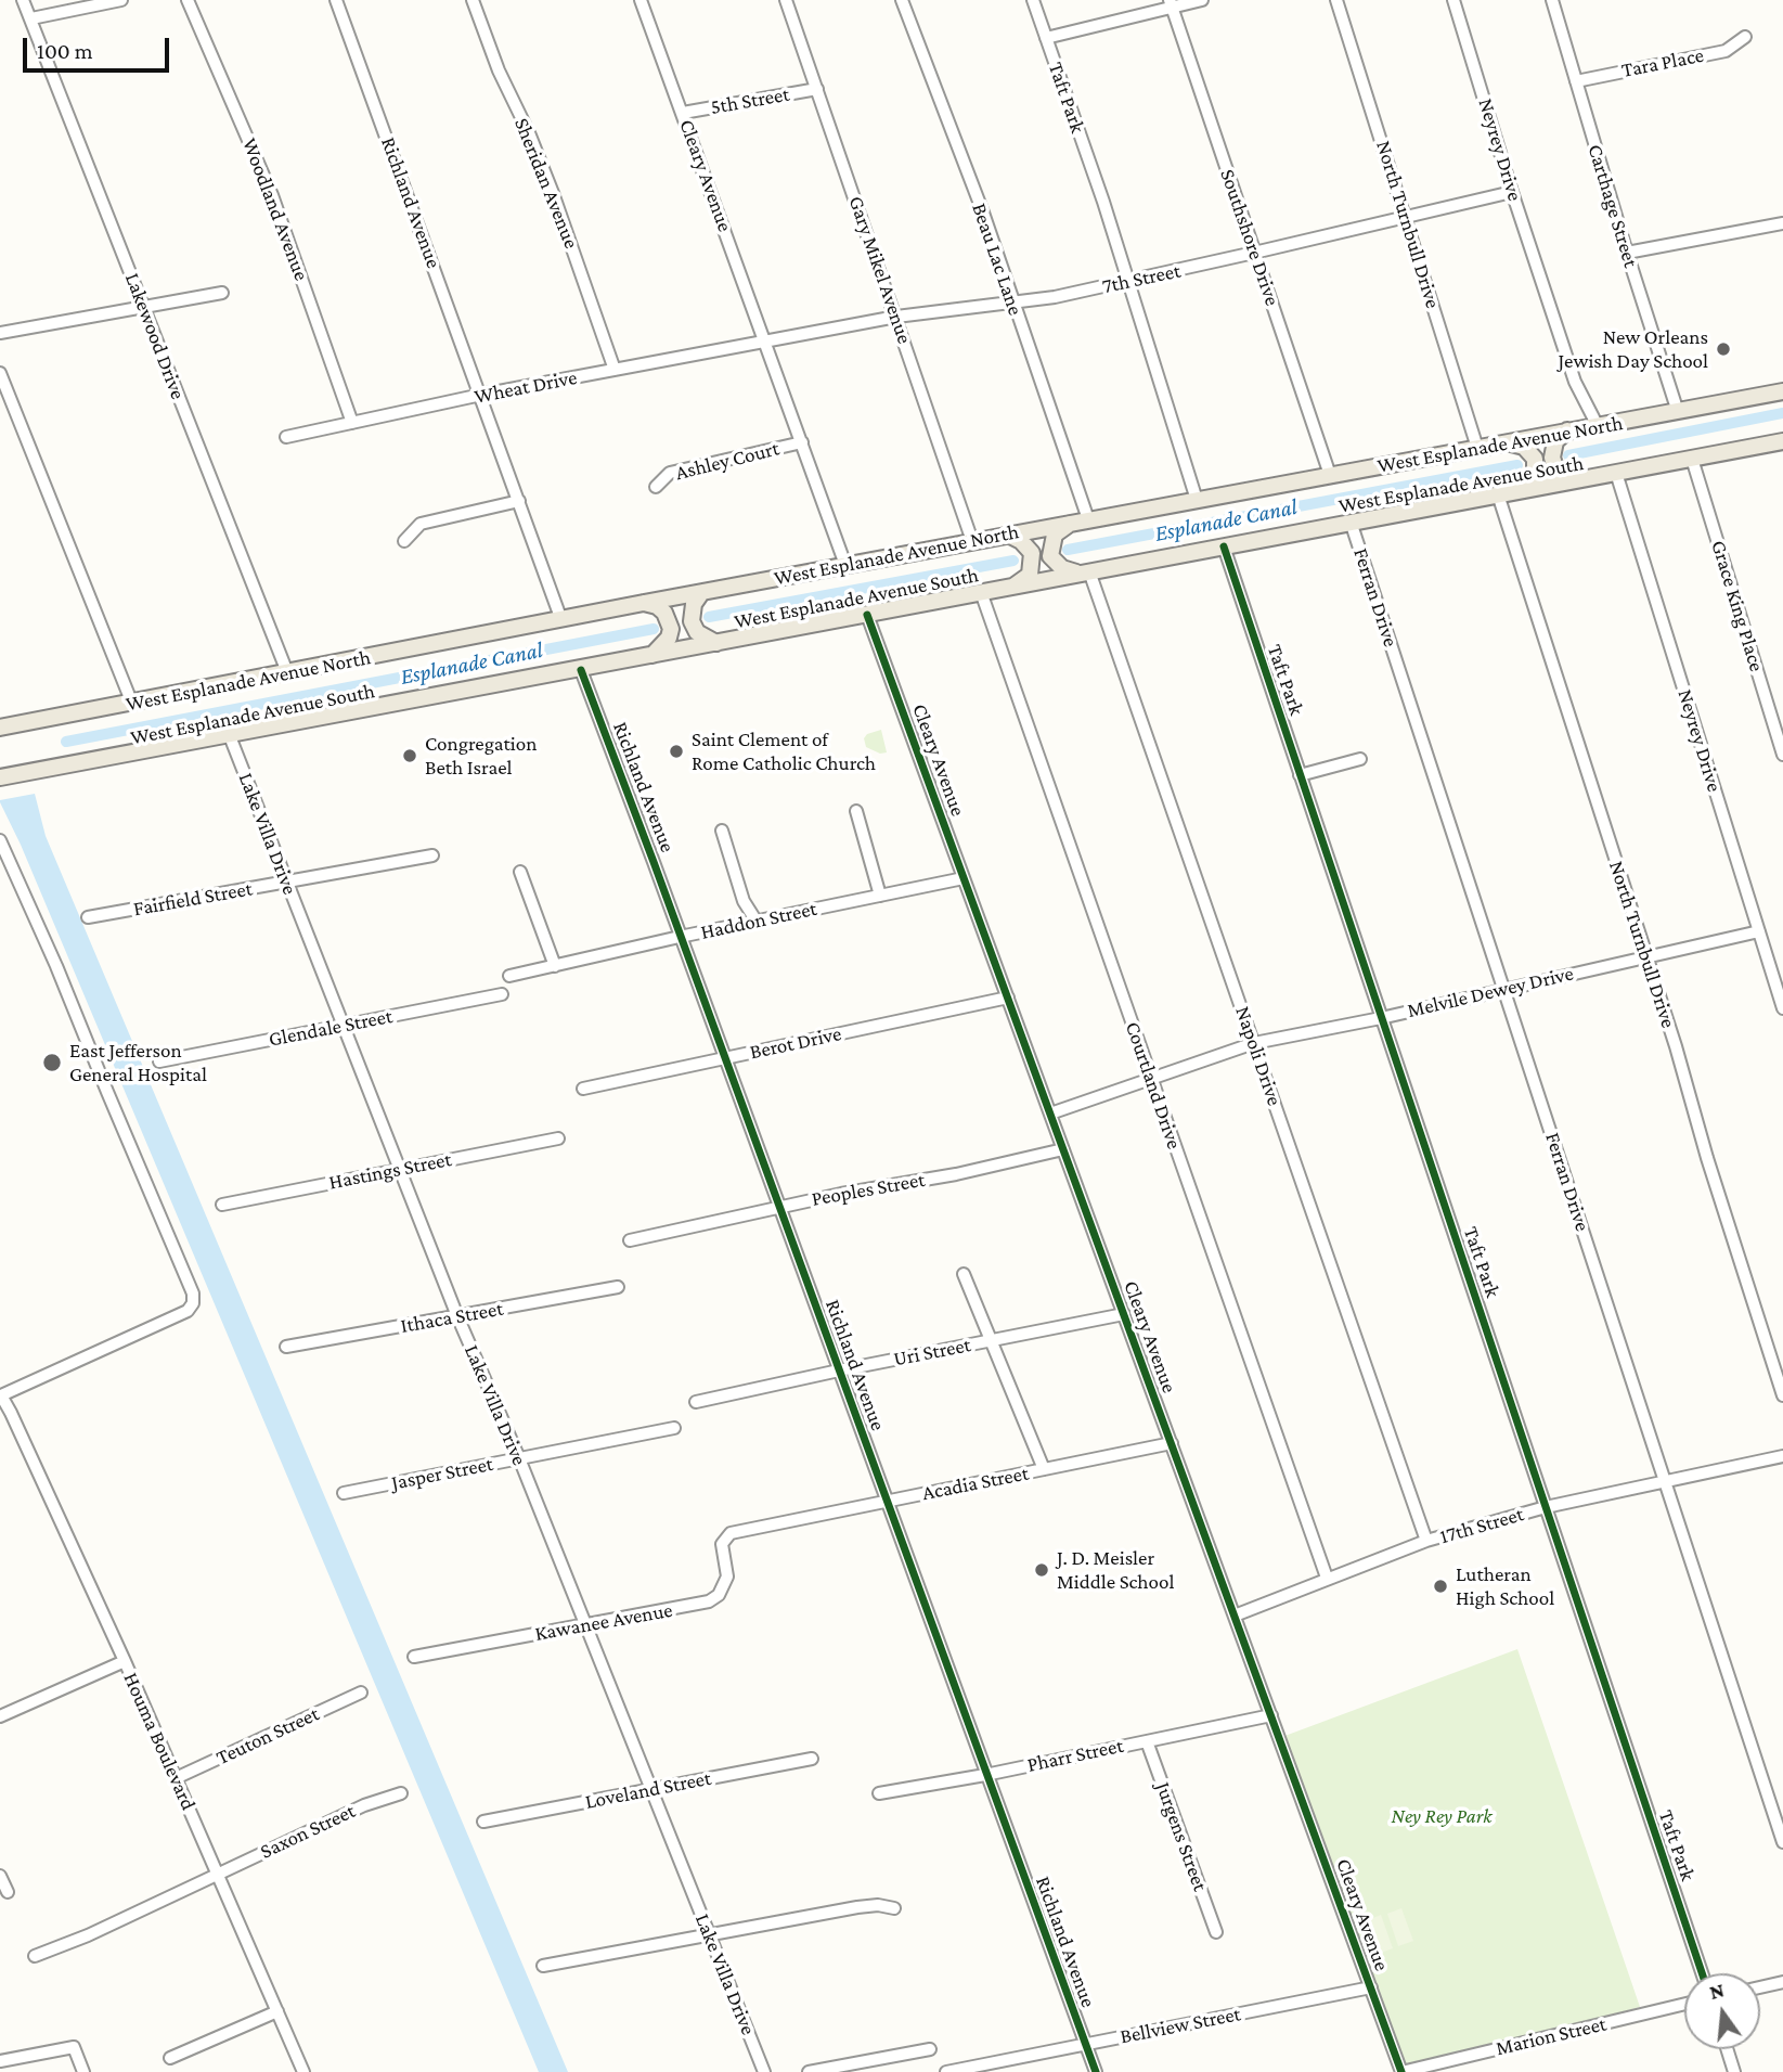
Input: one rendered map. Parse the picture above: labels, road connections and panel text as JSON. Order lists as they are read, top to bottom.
{
  "streets": {
    "main road": ["West Esplanade Avenue North", "West Esplanade Avenue South"],
    "street": [
      "Tara Place",
      "Taft Park",
      "5th Street",
      "Neyrey Drive",
      "Cleary Avenue",
      "Sheridan Avenue",
      "Richland Avenue",
      "Carthage Street",
      "Woodland Avenue",
      "North Turnbull Drive",
      "Southshore Drive",
      "Beau Lac Lane",
      "Gary Mikel Avenue",
      "7th Street",
      "Lakewood Drive",
      "Wheat Drive",
      "Ashley Court",
      "Ferran Drive",
      "Grace King Place",
      "Lake Villa Drive",
      "Fairfield Street",
      "Haddon Street",
      "Melvile Dewey Drive",
      "Glendale Street",
      "Berot Drive",
      "Napoli Drive",
      "Courtland Drive",
      "Hastings Street",
      "Peoples Street",
      "Ithaca Street",
      "Uri Street",
      "Jasper Street",
      "Acadia Street",
      "17th Street",
      "Kawanee Avenue",
      "Teuton Street",
      "Houma Boulevard",
      "Pharr Street",
      "Loveland Street",
      "Saxon Street",
      "Jurgens Street",
      "Bellview Street",
      "Marion Street"
    ]
  },
  "crossings": [
    ["Tara Place", "Carthage Street"],
    ["Taft Park", "7th Street"],
    ["Taft Park", "West Esplanade Avenue North"],
    ["Taft Park", "West Esplanade Avenue South"],
    ["Taft Park", "Melvile Dewey Drive"],
    ["Taft Park", "17th Street"],
    ["5th Street", "Cleary Avenue"],
    ["5th Street", "Gary Mikel Avenue"],
    ["Neyrey Drive", "7th Street"],
    ["Neyrey Drive", "West Esplanade Avenue North"],
    ["Neyrey Drive", "West Esplanade Avenue South"],
    ["Neyrey Drive", "Melvile Dewey Drive"],
    ["Cleary Avenue", "7th Street"],
    ["Cleary Avenue", "Wheat Drive"],
    ["Cleary Avenue", "West Esplanade Avenue North"],
    ["Cleary Avenue", "Ashley Court"],
    ["Cleary Avenue", "West Esplanade Avenue South"],
    ["Cleary Avenue", "Haddon Street"],
    ["Cleary Avenue", "Melvile Dewey Drive"],
    ["Cleary Avenue", "Berot Drive"],
    ["Cleary Avenue", "Peoples Street"],
    ["Cleary Avenue", "Uri Street"],
    ["Cleary Avenue", "Acadia Street"],
    ["Cleary Avenue", "17th Street"],
    ["Cleary Avenue", "Pharr Street"],
    ["Cleary Avenue", "Bellview Street"],
    ["Cleary Avenue", "Marion Street"],
    ["Sheridan Avenue", "Wheat Drive"],
    ["Richland Avenue", "Wheat Drive"],
    ["Richland Avenue", "West Esplanade Avenue North"],
    ["Richland Avenue", "West Esplanade Avenue South"],
    ["Richland Avenue", "Haddon Street"],
    ["Richland Avenue", "Berot Drive"],
    ["Richland Avenue", "Peoples Street"],
    ["Richland Avenue", "Uri Street"],
    ["Richland Avenue", "Acadia Street"],
    ["Richland Avenue", "Pharr Street"],
    ["Richland Avenue", "Bellview Street"],
    ["Carthage Street", "West Esplanade Avenue North"],
    ["Woodland Avenue", "Wheat Drive"],
    ["North Turnbull Drive", "7th Street"],
    ["North Turnbull Drive", "West Esplanade Avenue North"],
    ["North Turnbull Drive", "West Esplanade Avenue South"],
    ["North Turnbull Drive", "Melvile Dewey Drive"],
    ["Southshore Drive", "7th Street"],
    ["Southshore Drive", "West Esplanade Avenue North"],
    ["Beau Lac Lane", "7th Street"],
    ["Beau Lac Lane", "West Esplanade Avenue North"],
    ["Gary Mikel Avenue", "7th Street"],
    ["Gary Mikel Avenue", "West Esplanade Avenue North"],
    ["7th Street", "Wheat Drive"],
    ["Lakewood Drive", "West Esplanade Avenue North"],
    ["West Esplanade Avenue South", "Ferran Drive"],
    ["West Esplanade Avenue South", "Grace King Place"],
    ["West Esplanade Avenue South", "Lake Villa Drive"],
    ["West Esplanade Avenue South", "Napoli Drive"],
    ["West Esplanade Avenue South", "Courtland Drive"],
    ["Ferran Drive", "Melvile Dewey Drive"],
    ["Ferran Drive", "17th Street"],
    ["Lake Villa Drive", "Fairfield Street"],
    ["Lake Villa Drive", "Glendale Street"],
    ["Lake Villa Drive", "Hastings Street"],
    ["Lake Villa Drive", "Ithaca Street"],
    ["Lake Villa Drive", "Jasper Street"],
    ["Lake Villa Drive", "Kawanee Avenue"],
    ["Lake Villa Drive", "Loveland Street"],
    ["Melvile Dewey Drive", "Napoli Drive"],
    ["Melvile Dewey Drive", "Courtland Drive"],
    ["Napoli Drive", "17th Street"],
    ["Courtland Drive", "17th Street"],
    ["Acadia Street", "Kawanee Avenue"],
    ["Teuton Street", "Houma Boulevard"],
    ["Houma Boulevard", "Saxon Street"],
    ["Pharr Street", "Jurgens Street"]
  ],
  "water": ["Esplanade Canal"],
  "parks": ["Ney Rey Park"],
  "places": [
    "New Orleans Jewish Day School",
    "Saint Clement of Rome Catholic Church",
    "Congregation Beth Israel",
    "East Jefferson General Hospital",
    "J. D. Meisler Middle School",
    "Lutheran High School"
  ],
  "scale_bar": "100 m",
  "north": "top"
}
